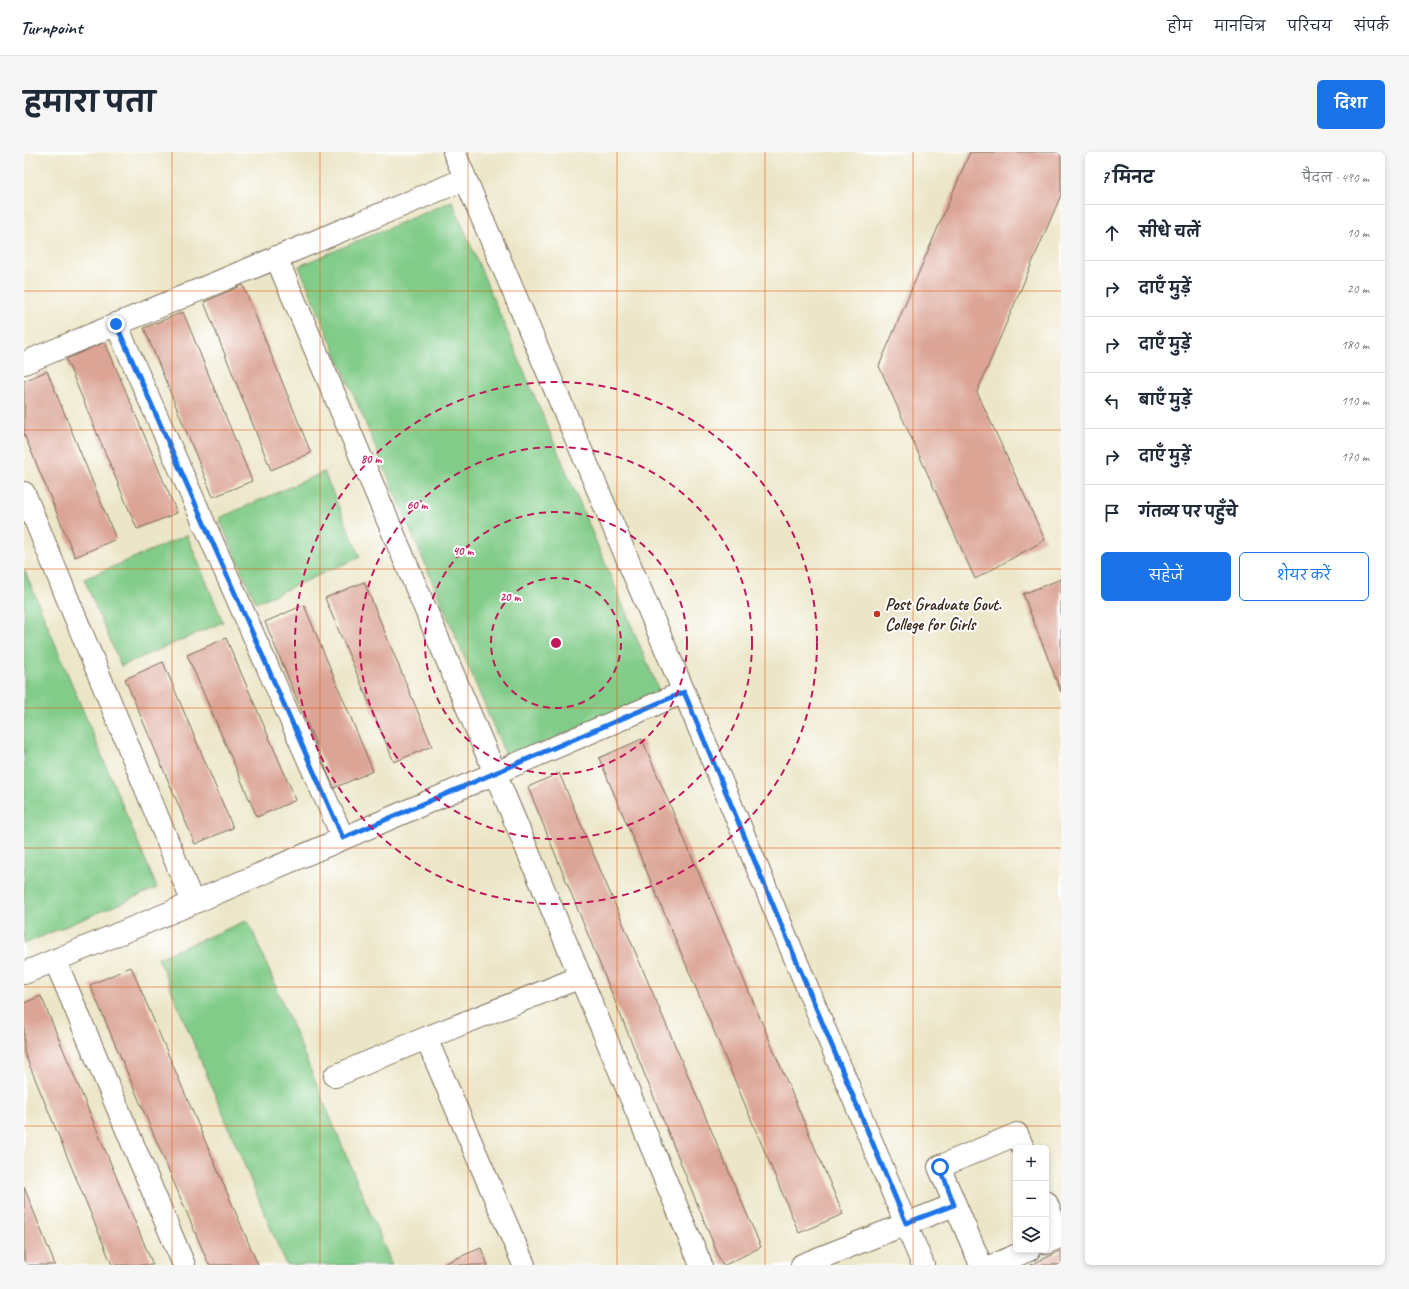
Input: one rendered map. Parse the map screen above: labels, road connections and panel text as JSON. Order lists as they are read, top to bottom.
{
  "places": ["Post Graduate Govt. College for Girls"],
  "page": {
    "header": "Turnpoint",
    "nav": [
      "होम",
      "मानचित्र",
      "परिचय",
      "संपर्क"
    ],
    "title": "हमारा पता",
    "buttons": [
      "दिशा",
      ["सहेजें", "शेयर करें"]
    ],
    "heading": ["7 मिनट", "पैदल · 490 m"],
    "list": [
      ["सीधे चलें", "10 m"],
      ["दाएँ मुड़ें", "20 m"],
      ["दाएँ मुड़ें", "180 m"],
      ["बाएँ मुड़ें", "110 m"],
      ["दाएँ मुड़ें", "170 m"],
      "गंतव्य पर पहुँचे"
    ],
    "map_buttons": ["+", "−"]
  },
  "rings": [
    "80 m",
    "60 m",
    "40 m",
    "20 m"
  ]
}
